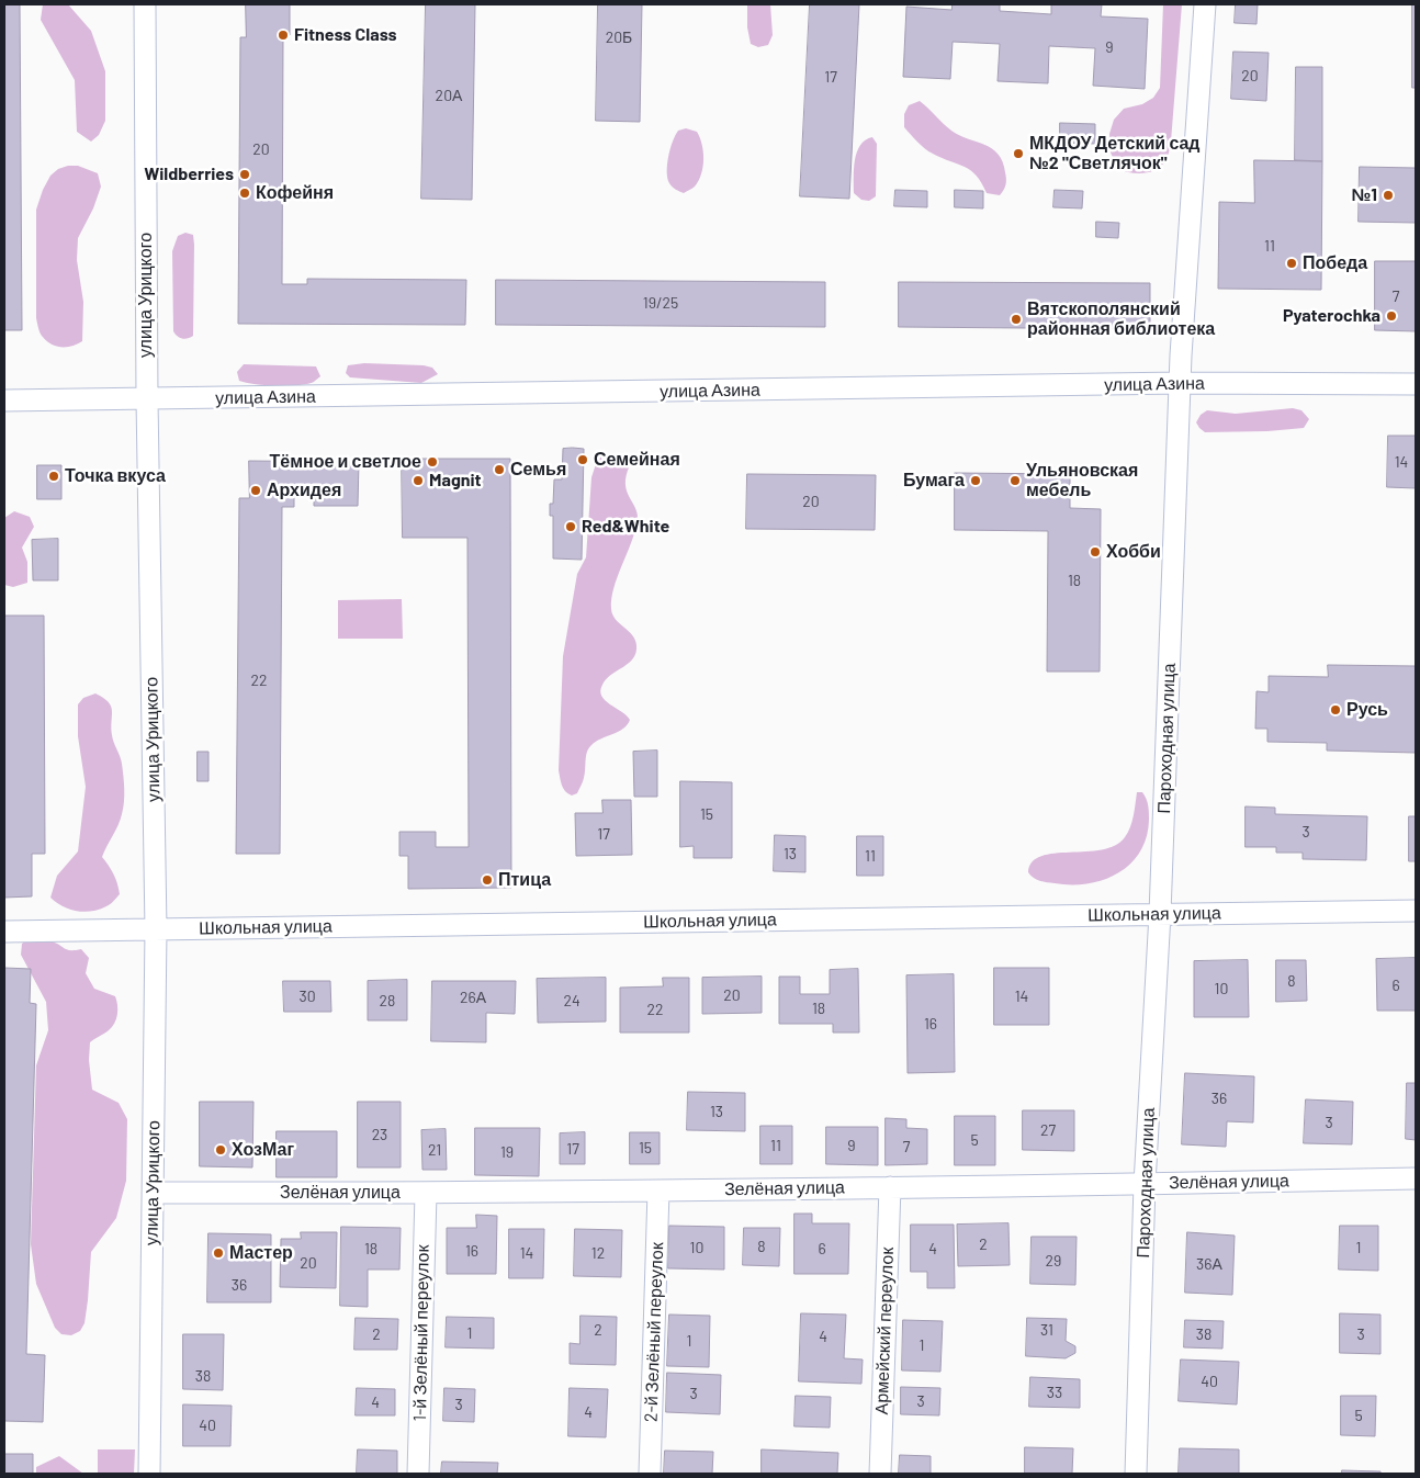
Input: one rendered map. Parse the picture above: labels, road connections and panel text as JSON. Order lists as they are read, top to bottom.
{
  "streets": {
    "street": [
      "улица Урицкого",
      "улица Азина",
      "Пароходная улица",
      "Школьная улица",
      "Зелёная улица",
      "Армейский переулок",
      "2-й Зелёный переулок",
      "1-й Зелёный переулок"
    ]
  },
  "crossings": [
    ["улица Урицкого", "улица Азина"],
    ["улица Урицкого", "Школьная улица"],
    ["улица Урицкого", "Зелёная улица"],
    ["улица Азина", "Пароходная улица"],
    ["Пароходная улица", "Школьная улица"],
    ["Пароходная улица", "Зелёная улица"],
    ["Зелёная улица", "Армейский переулок"],
    ["Зелёная улица", "2-й Зелёный переулок"],
    ["Зелёная улица", "1-й Зелёный переулок"]
  ],
  "places": [
    "Fitness Class",
    "МКДОУ Детский сад №2 \"Светлячок\"",
    "Wildberries",
    "Кофейня",
    "№1",
    "Победа",
    "Pyaterochka",
    "Вятскополянский районная библиотека",
    "Семейная",
    "Тёмное и светлое",
    "Семья",
    "Точка вкуса",
    "Magnit",
    "Бумага",
    "Ульяновская мебель",
    "Архидея",
    "Red&White",
    "Хобби",
    "Русь",
    "Птица",
    "ХозМаг",
    "Мастер"
  ],
  "house_numbers": [
    "20Б",
    "9",
    "20",
    "17",
    "20А",
    "20",
    "11",
    "7",
    "19/25",
    "14",
    "20",
    "18",
    "22",
    "15",
    "3",
    "17",
    "13",
    "11",
    "8",
    "6",
    "10",
    "20",
    "30",
    "14",
    "26А",
    "28",
    "24",
    "18",
    "22",
    "16",
    "36",
    "13",
    "3",
    "27",
    "23",
    "5",
    "11",
    "9",
    "7",
    "15",
    "17",
    "21",
    "19",
    "2",
    "8",
    "10",
    "1",
    "18",
    "6",
    "4",
    "16",
    "14",
    "12",
    "29",
    "20",
    "36А",
    "36",
    "2",
    "31",
    "1",
    "2",
    "38",
    "3",
    "4",
    "1",
    "1",
    "38",
    "40",
    "33",
    "3",
    "3",
    "4",
    "3",
    "4",
    "5",
    "40"
  ]
}
